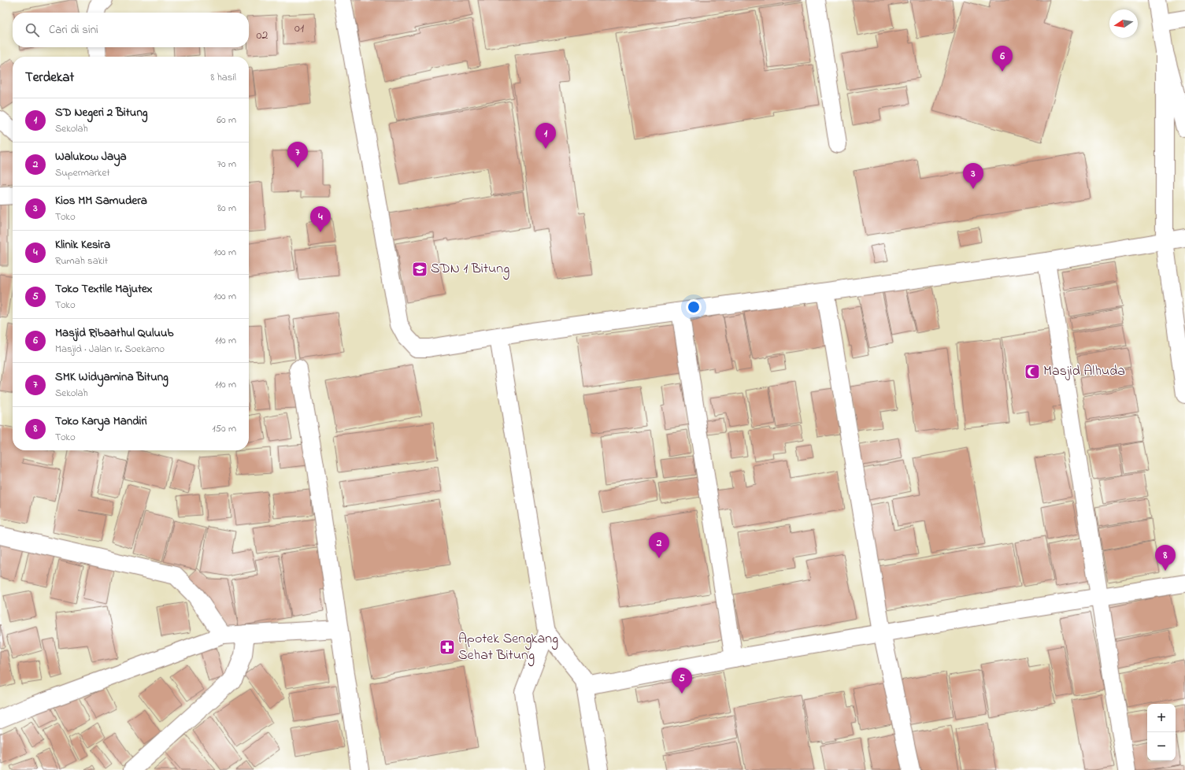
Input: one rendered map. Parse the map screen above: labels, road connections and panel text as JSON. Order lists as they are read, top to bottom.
{
  "places": {
    "school or university": ["SDN 1 Bitung"],
    "mosque": ["Masjid Alhuda"],
    "pharmacy": ["Apotek Sengkang Sehat Bitung"]
  },
  "house_numbers": ["01", "02"],
  "north": "left",
  "page": {
    "search": "Cari di sini",
    "pins": [
      "6",
      "1",
      "7",
      "3",
      "4",
      "2",
      "8",
      "5"
    ],
    "heading": ["Terdekat", "8 hasil"],
    "list": [
      {
        "mark": "1",
        "name": "SD Negeri 2 Bitung",
        "note": "Sekolah",
        "value": "60 m"
      },
      {
        "mark": "2",
        "name": "Walukow Jaya",
        "note": "Supermarket",
        "value": "70 m"
      },
      {
        "mark": "3",
        "name": "Kios MM Samudera",
        "note": "Toko",
        "value": "80 m"
      },
      {
        "mark": "4",
        "name": "Klinik Kesira",
        "note": "Rumah sakit",
        "value": "100 m"
      },
      {
        "mark": "5",
        "name": "Toko Textile Majutex",
        "note": "Toko",
        "value": "100 m"
      },
      {
        "mark": "6",
        "name": "Masjid Ribaathul Quluub",
        "note": "Masjid · Jalan Ir. Soekarno",
        "value": "110 m"
      },
      {
        "mark": "7",
        "name": "SMK Widyamina Bitung",
        "note": "Sekolah",
        "value": "110 m"
      },
      {
        "mark": "8",
        "name": "Toko Karya Mandiri",
        "note": "Toko",
        "value": "150 m"
      }
    ],
    "map_buttons": ["+", "−"]
  }
}
